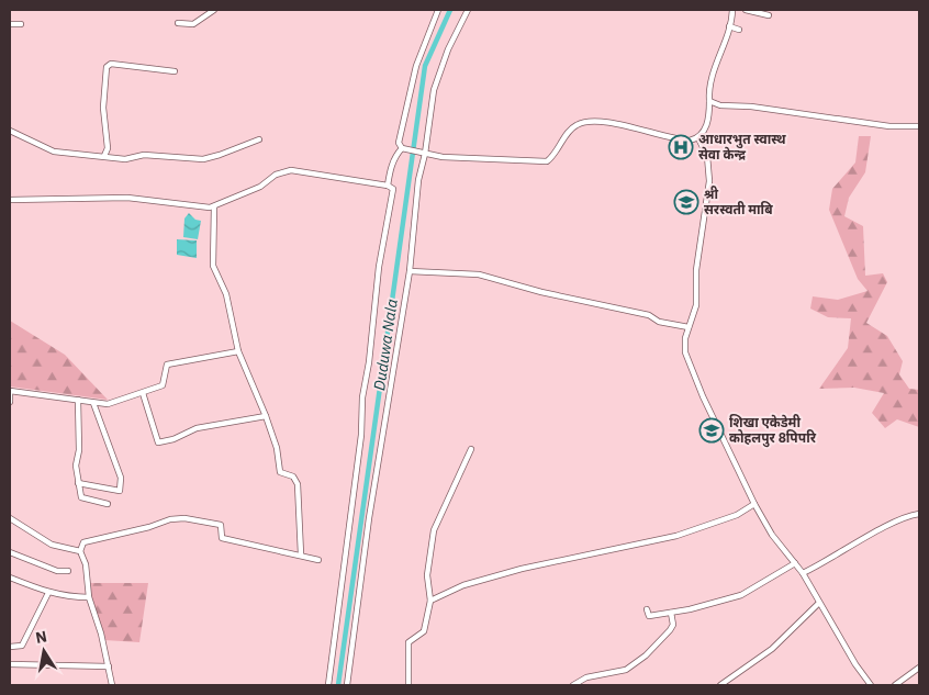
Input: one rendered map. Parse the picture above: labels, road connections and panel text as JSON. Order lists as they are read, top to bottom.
{
  "water": ["Duduwa Nala"],
  "places": {
    "hospital": ["आधारभुत स्वास्थ सेवा केन्द्र"],
    "school or university": ["श्री सरस्वती माबि", "शिखा एकेडेमी कोहलपुर 8पिपरि"]
  },
  "north": "top"
}
